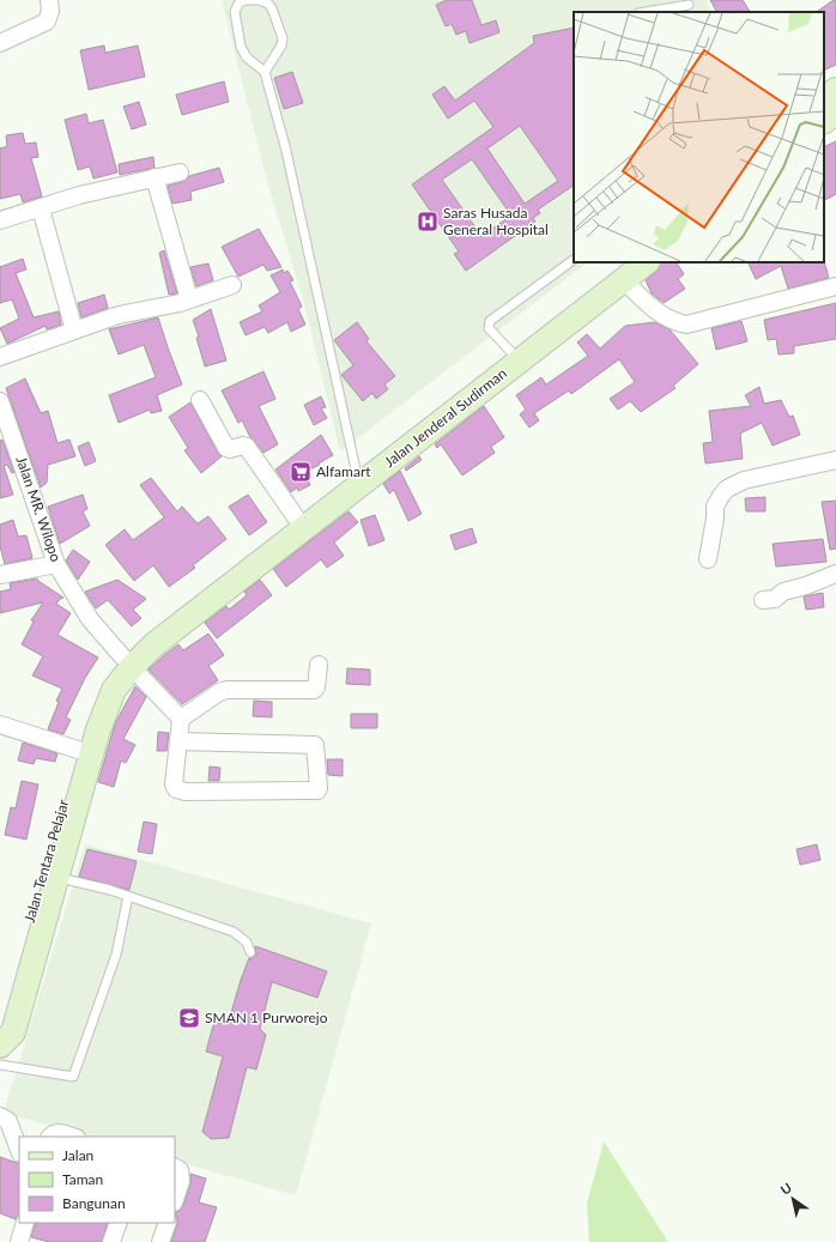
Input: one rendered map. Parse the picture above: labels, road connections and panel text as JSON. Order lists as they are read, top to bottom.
{
  "streets": {
    "main road": ["Jalan Jenderal Sudirman", "Jalan Tentara Pelajar"],
    "street": ["Jalan MR. Wilopo"]
  },
  "crossings": [
    ["Jalan Jenderal Sudirman", "Jalan MR. Wilopo"],
    ["Jalan Jenderal Sudirman", "Jalan Tentara Pelajar"]
  ],
  "places": {
    "hospital": ["Saras Husada General Hospital"],
    "supermarket": ["Alfamart"],
    "school or university": ["SMAN 1 Purworejo"]
  },
  "legend": ["Jalan", "Taman", "Bangunan"],
  "north": "top left"
}
